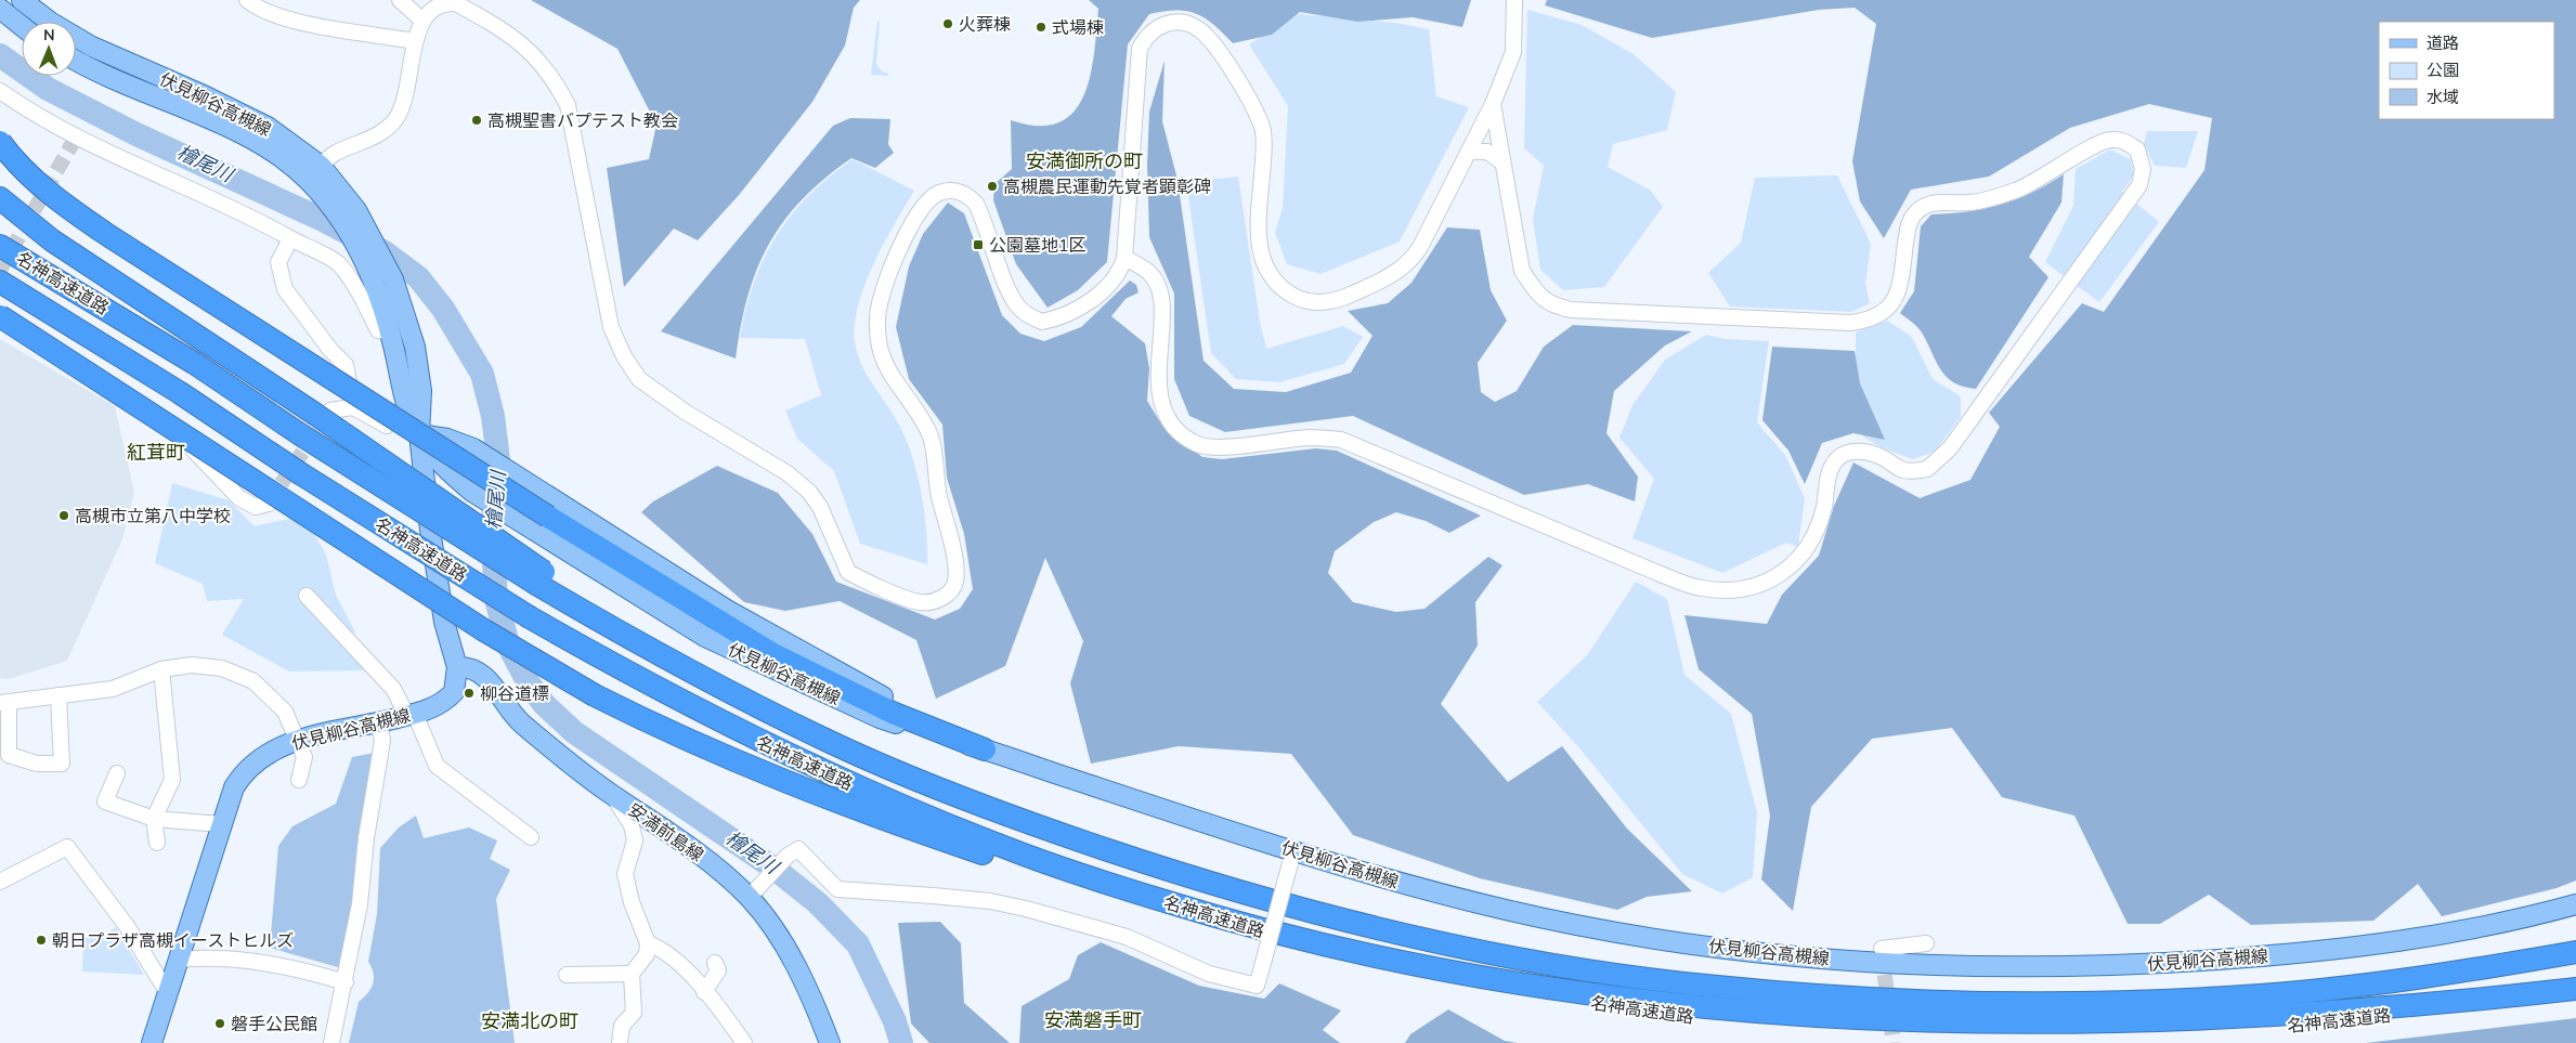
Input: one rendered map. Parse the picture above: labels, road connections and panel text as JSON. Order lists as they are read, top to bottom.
{
  "streets": {
    "highway": ["名神高速道路"],
    "main road": ["伏見柳谷高槻線", "安満前島線"]
  },
  "crossings": [
    ["伏見柳谷高槻線", "安満前島線"]
  ],
  "districts": [
    "安満御所の町",
    "紅茸町",
    "安満磐手町",
    "安満北の町"
  ],
  "water": ["檜尾川"],
  "places": {
    "other": [
      "火葬棟",
      "式場棟",
      "高槻聖書バプテスト教会",
      "高槻農民運動先覚者顕彰碑",
      "高槻市立第八中学校",
      "柳谷道標",
      "朝日プラザ高槻イーストヒルズ",
      "磐手公民館"
    ],
    "transit": ["公園墓地1区"]
  },
  "legend": ["道路", "公園", "水域"],
  "north": "top"
}
